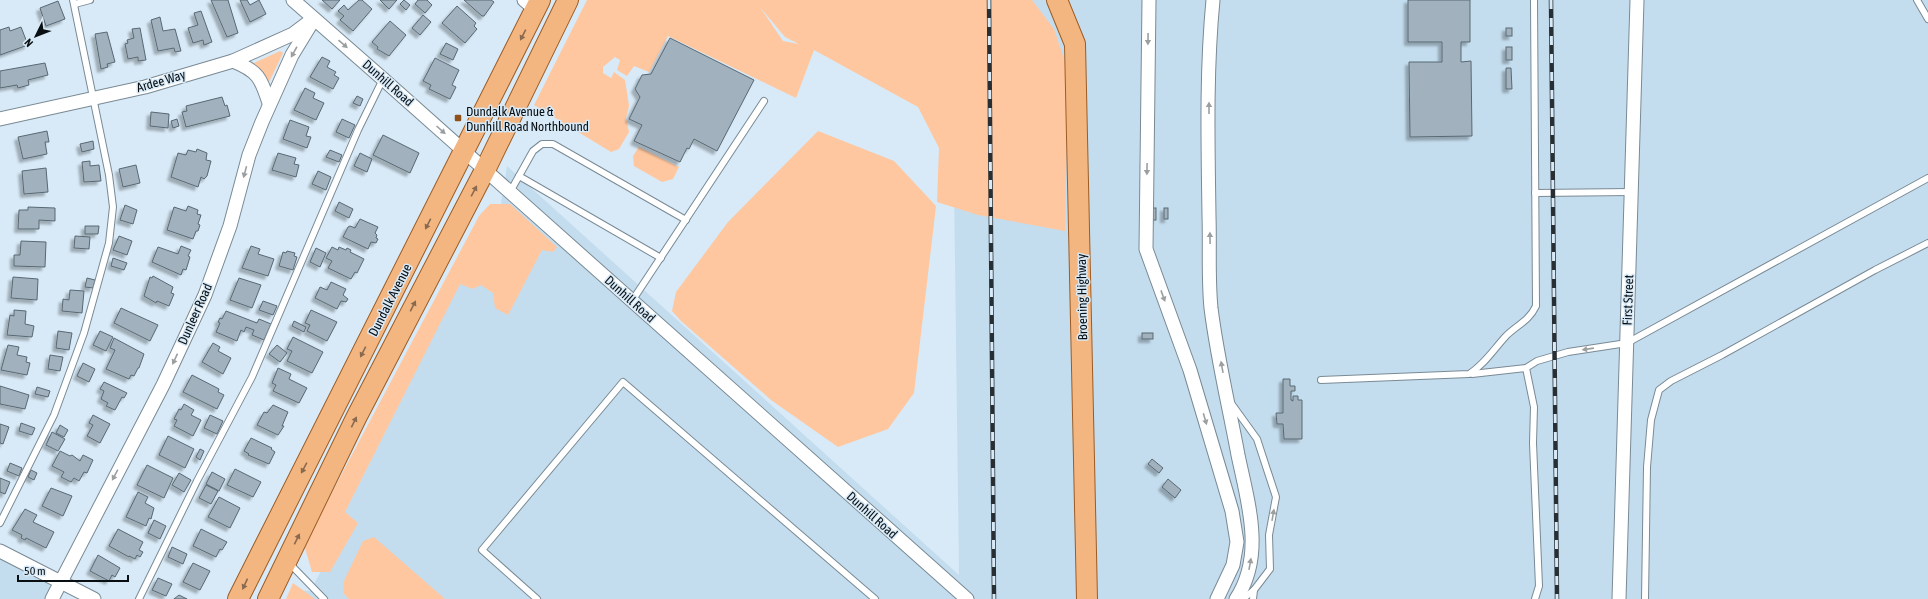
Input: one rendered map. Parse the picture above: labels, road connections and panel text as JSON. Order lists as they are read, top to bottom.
{
  "streets": {
    "main road": ["Broening Highway", "Dundalk Avenue"],
    "street": [
      "Ardee Way",
      "Dunhill Road",
      "First Street",
      "Dunleer Road"
    ]
  },
  "crossings": [
    ["Ardee Way", "Dunhill Road"],
    ["Ardee Way", "Dunleer Road"],
    ["Dunhill Road", "Dundalk Avenue"],
    ["Dunhill Road", "Dunleer Road"]
  ],
  "one_way": ["Dunleer Road"],
  "places": {
    "transit": ["Dundalk Avenue & Dunhill Road Northbound"]
  },
  "scale_bar": "50 m",
  "north": "bottom left"
}
